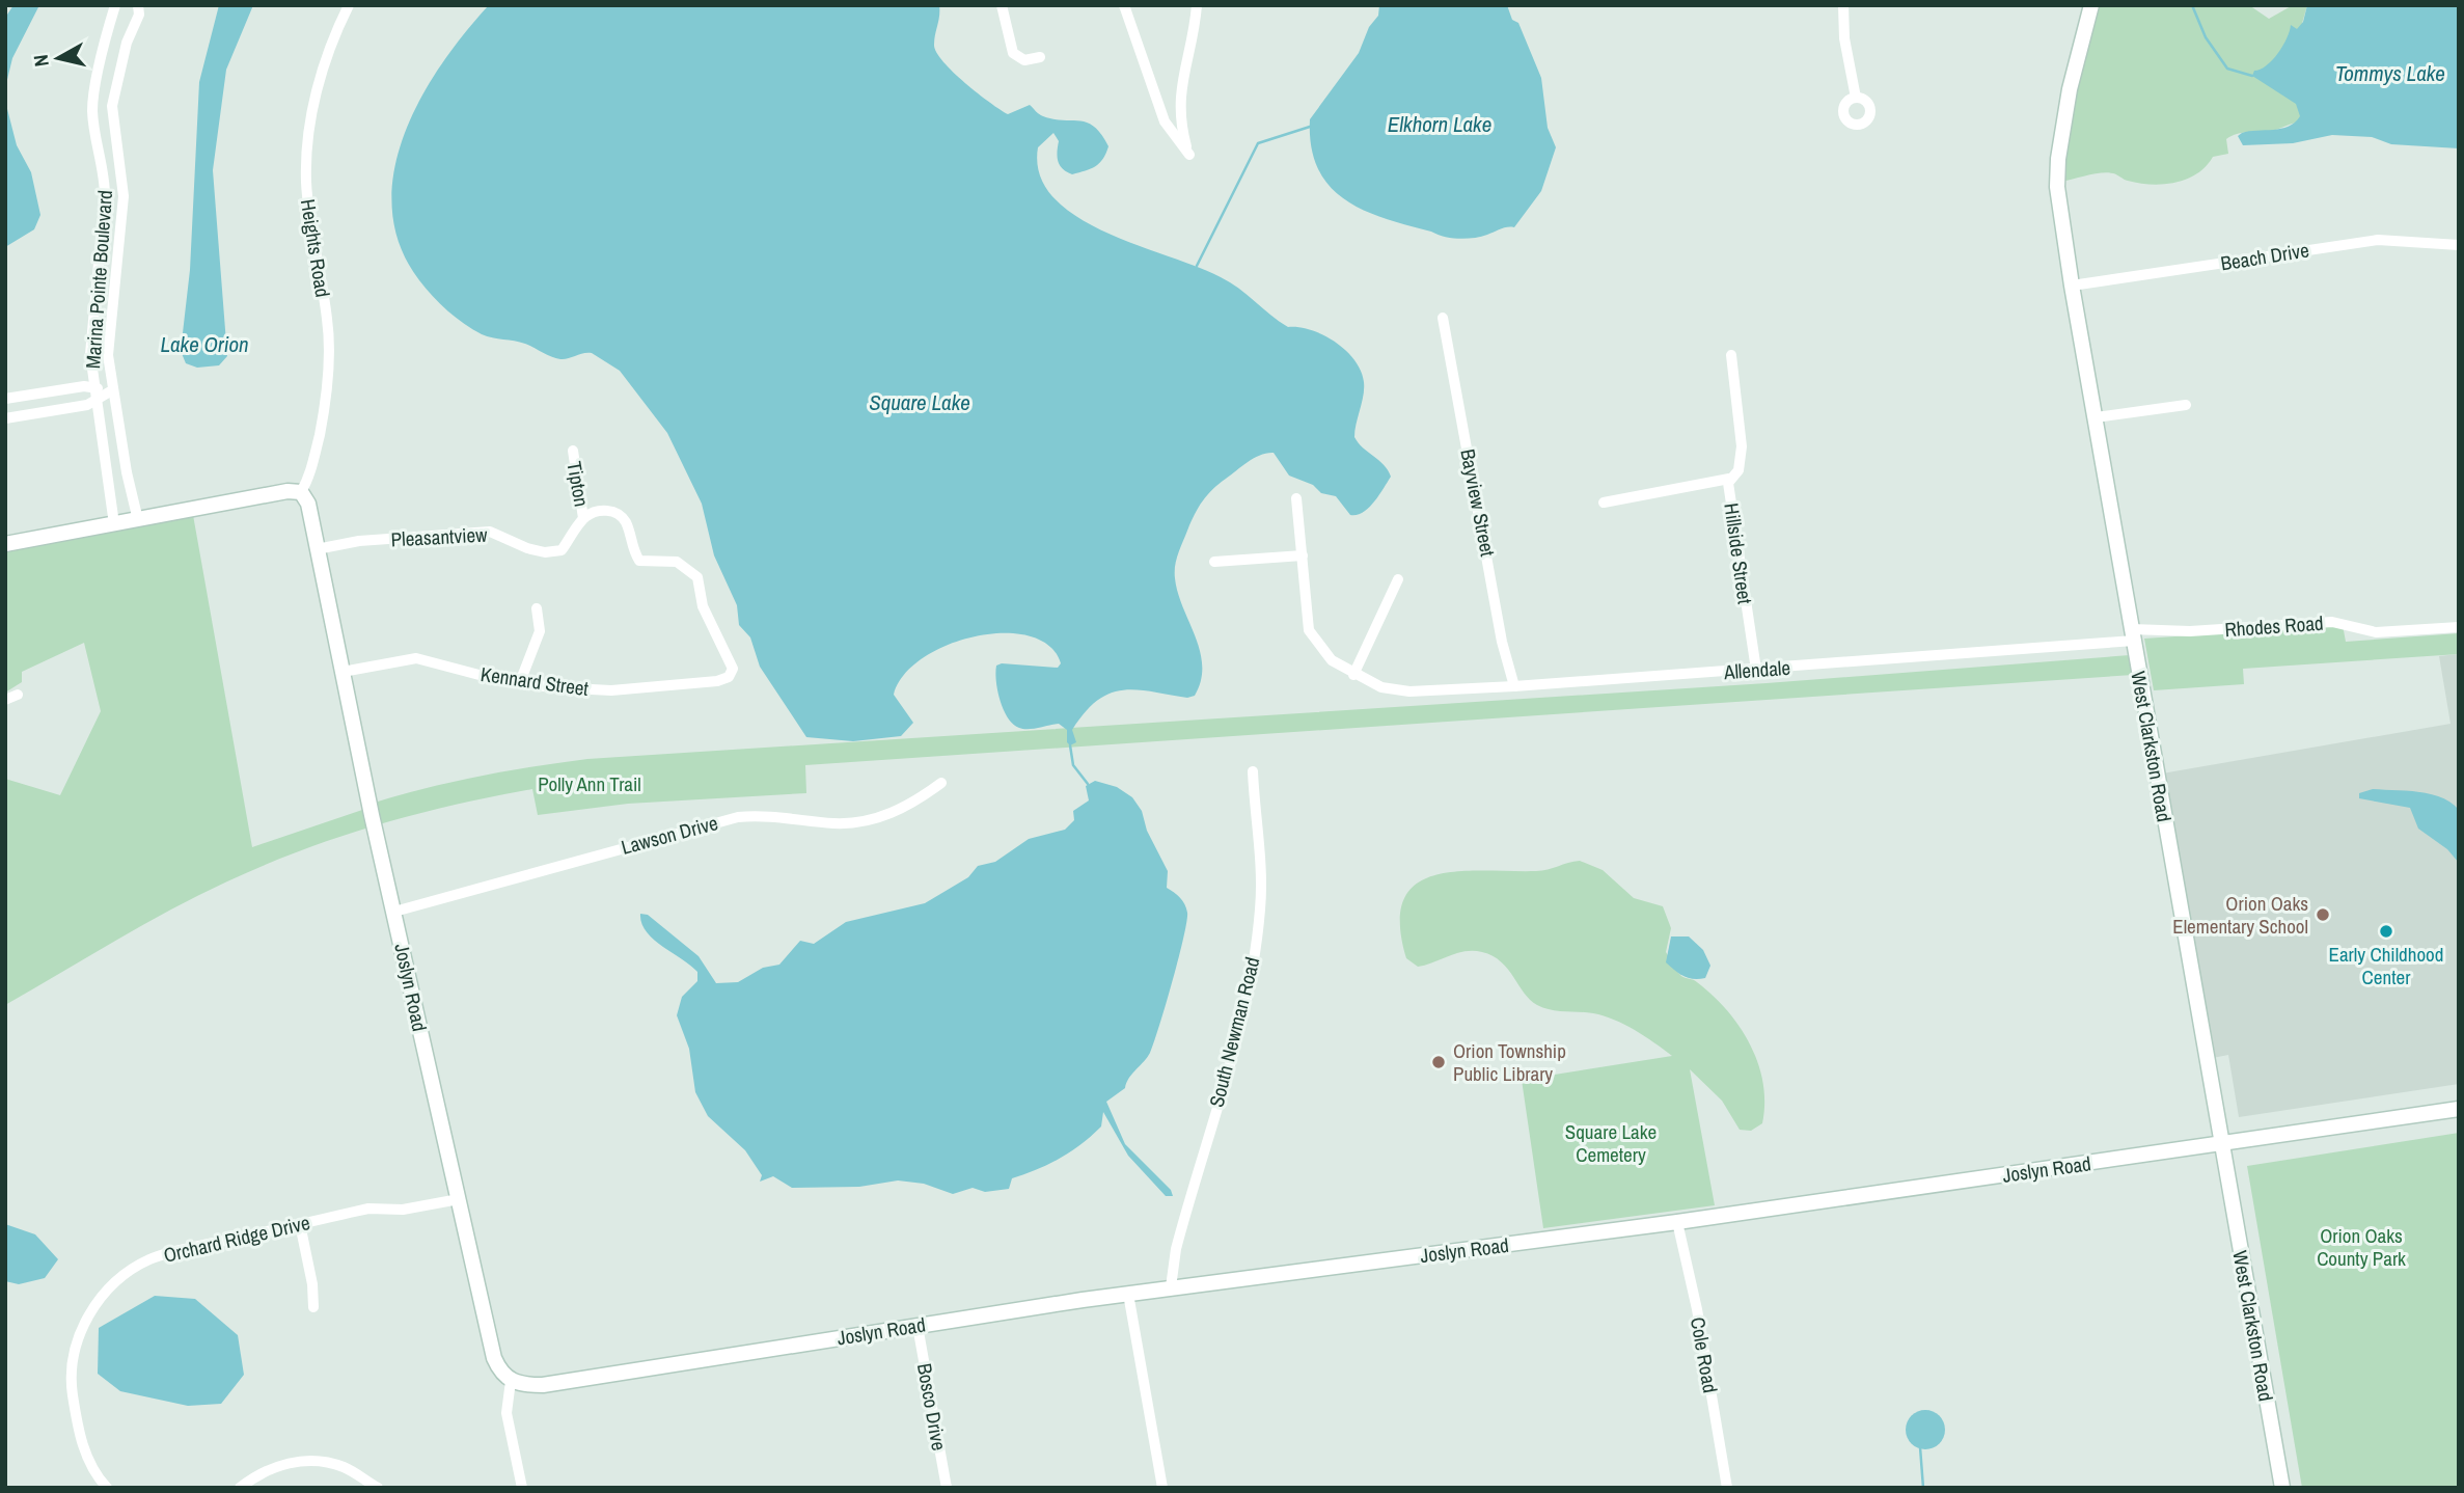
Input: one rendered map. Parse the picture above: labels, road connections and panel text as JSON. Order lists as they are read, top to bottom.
{
  "streets": {
    "street": [
      "Heights Road",
      "Beach Drive",
      "Marina Pointe Boulevard",
      "Tipton",
      "Bayview Street",
      "Pleasantview",
      "Hillside Street",
      "Rhodes Road",
      "Allendale",
      "Kennard Street",
      "West Clarkston Road",
      "Lawson Drive",
      "Joslyn Road",
      "South Newman Road",
      "Orchard Ridge Drive",
      "Cole Road",
      "Bosco Drive"
    ]
  },
  "crossings": [
    ["Heights Road", "Joslyn Road"],
    ["Beach Drive", "West Clarkston Road"],
    ["Tipton", "Pleasantview"],
    ["Tipton", "Kennard Street"],
    ["Bayview Street", "Allendale"],
    ["Pleasantview", "Kennard Street"],
    ["Pleasantview", "Joslyn Road"],
    ["Hillside Street", "Allendale"],
    ["Rhodes Road", "Allendale"],
    ["Rhodes Road", "West Clarkston Road"],
    ["Allendale", "West Clarkston Road"],
    ["Kennard Street", "Joslyn Road"],
    ["West Clarkston Road", "Joslyn Road"],
    ["Lawson Drive", "Joslyn Road"],
    ["Joslyn Road", "South Newman Road"],
    ["Joslyn Road", "Orchard Ridge Drive"],
    ["Joslyn Road", "Cole Road"],
    ["Joslyn Road", "Bosco Drive"]
  ],
  "water": [
    "Tommys Lake",
    "Elkhorn Lake",
    "Lake Orion",
    "Square Lake"
  ],
  "parks": ["Polly Ann Trail", "Square Lake Cemetery", "Orion Oaks County Park"],
  "places": ["Orion Oaks Elementary School", "Early Childhood Center", "Orion Township Public Library"],
  "north": "left"
}
